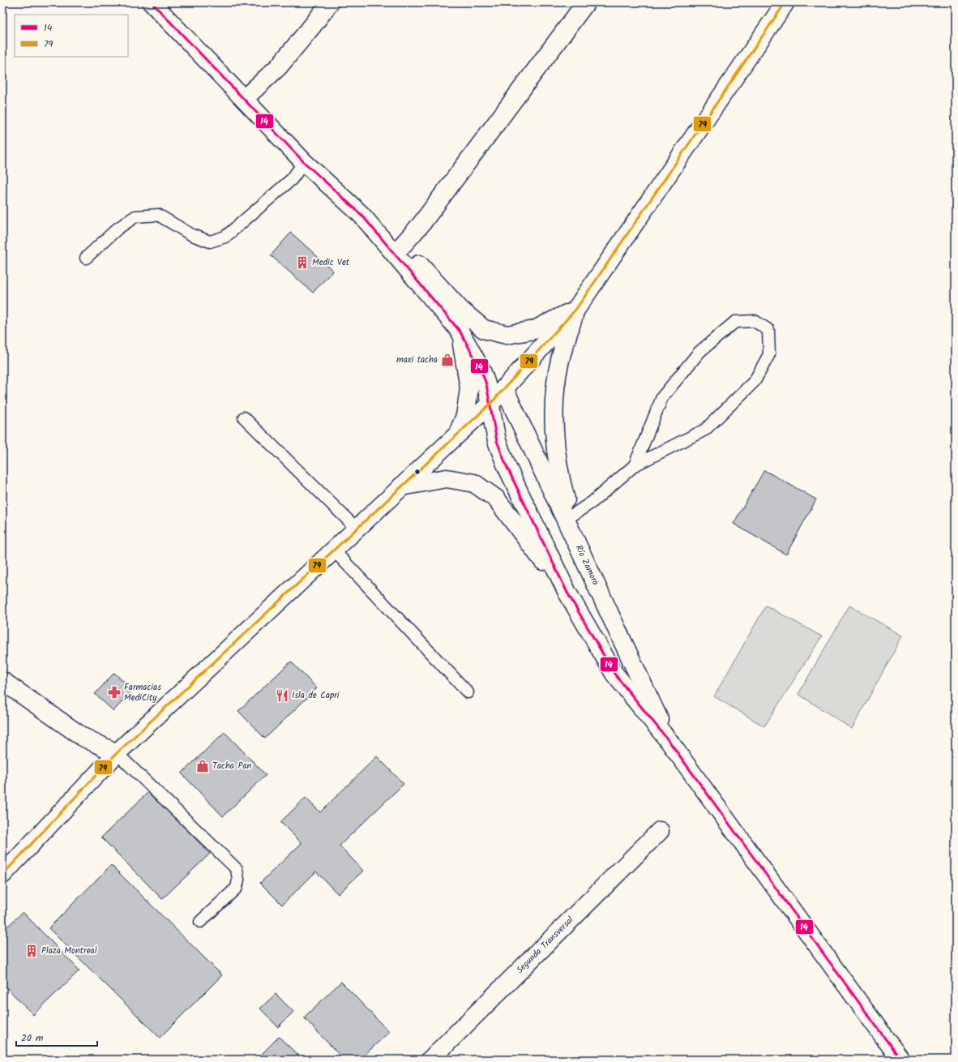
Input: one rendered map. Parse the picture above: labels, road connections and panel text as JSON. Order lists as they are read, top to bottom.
{
  "streets": {
    "street": ["Río Zamora", "Segunda Transversal"]
  },
  "places": {
    "building": ["Medic Vet", "Plaza Montreal"],
    "shop": ["maxi tacha", "Tacha Pan"],
    "pharmacy": ["Farmacias MediCity"],
    "restaurant": ["Isla de Capri"]
  },
  "lines": ["transit line 14", "transit line 79"],
  "legend": ["14", "79"],
  "scale_bar": "20 m"
}
